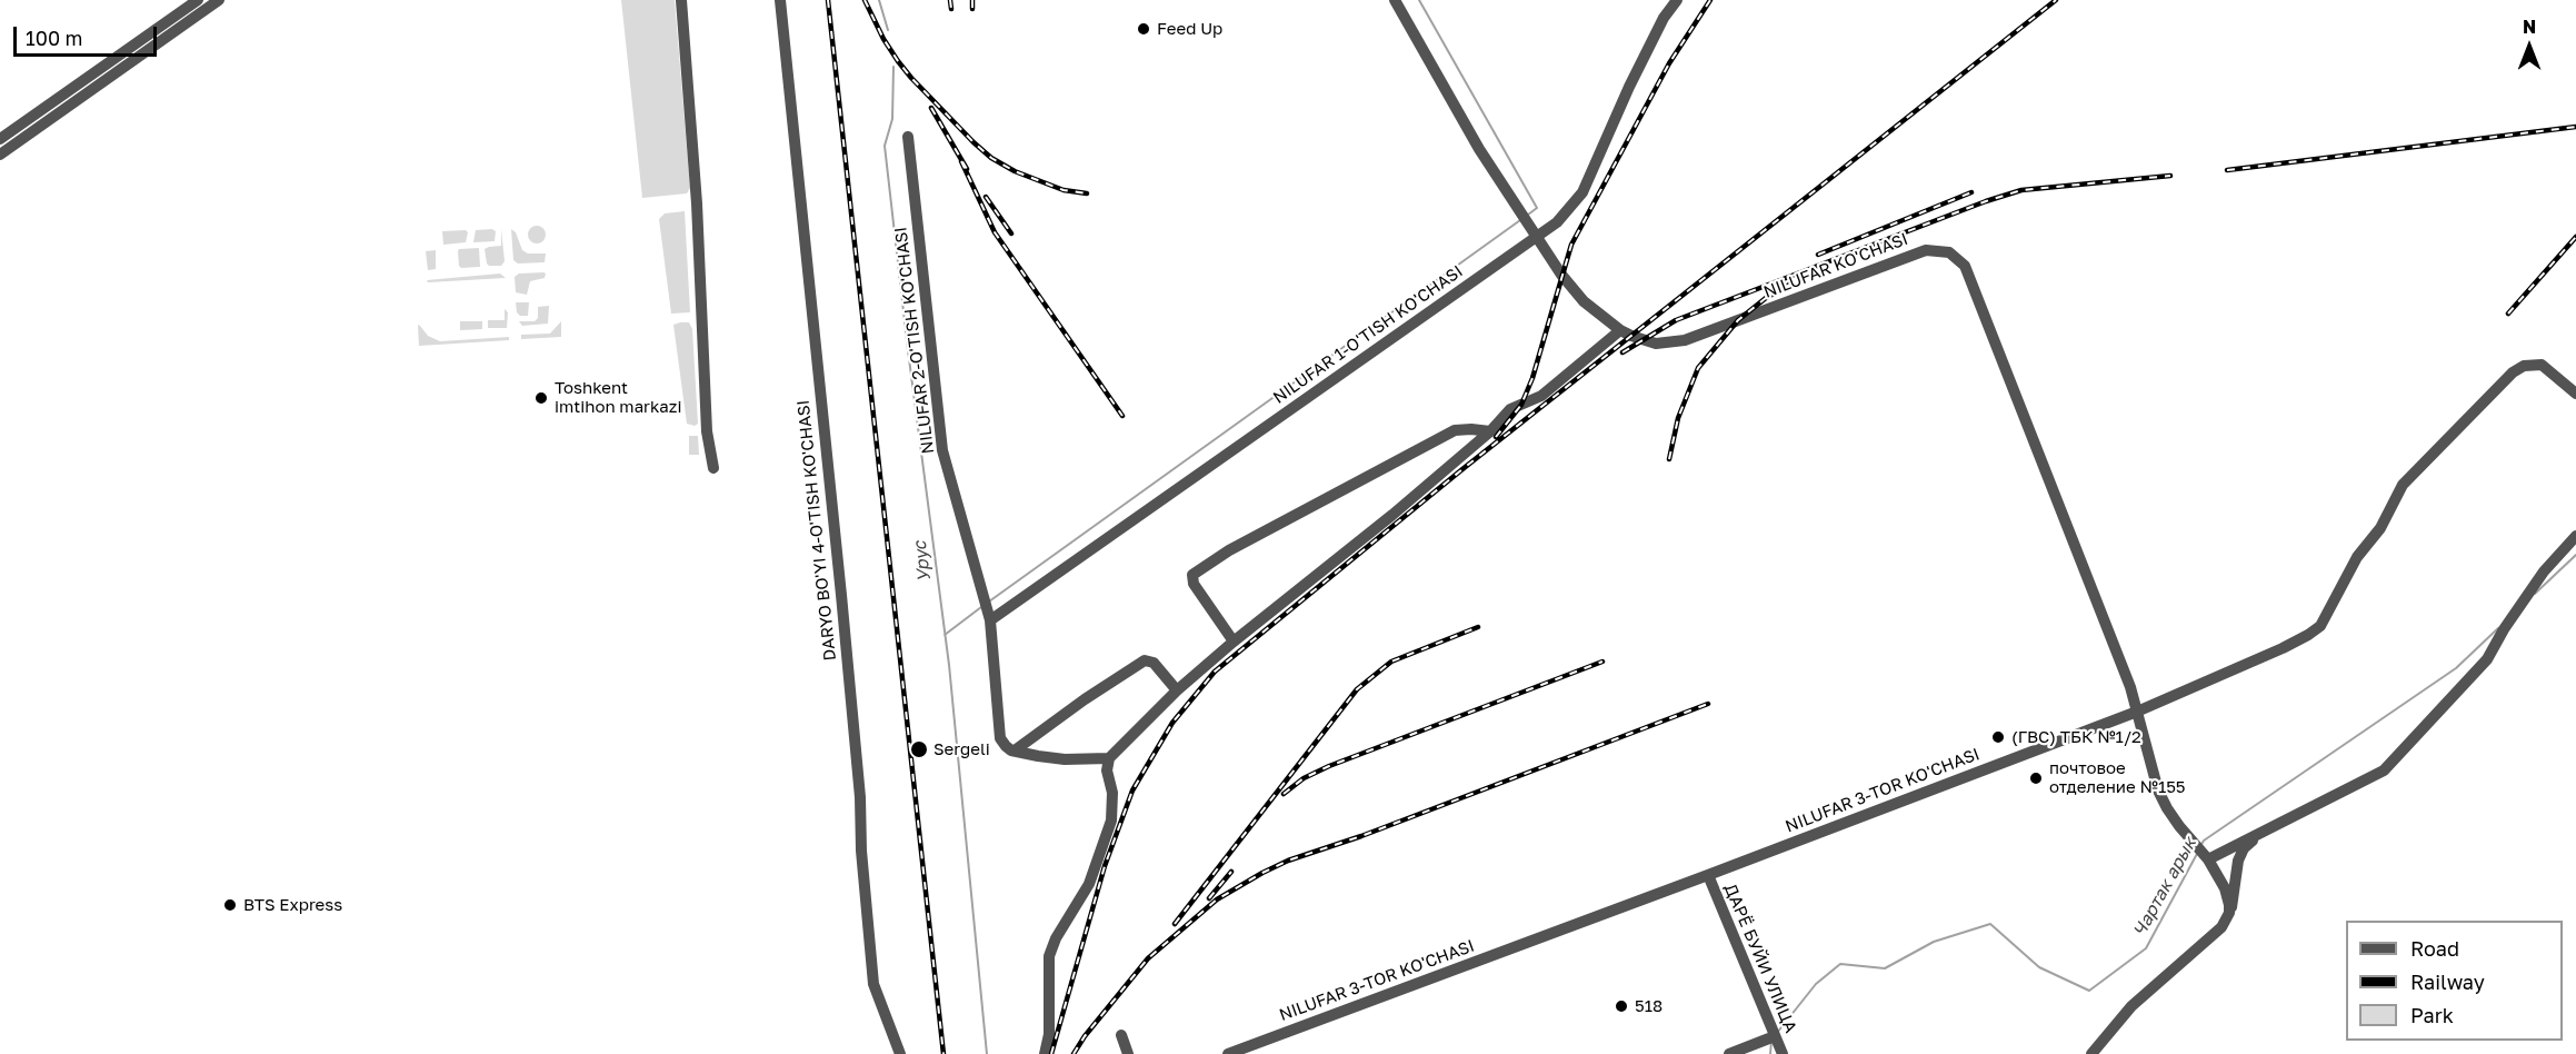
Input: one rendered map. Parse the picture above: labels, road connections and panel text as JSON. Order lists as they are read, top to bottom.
{
  "streets": {
    "street": [
      "NILUFAR KO'CHASI",
      "NILUFAR 1-O'TISH KO'CHASI",
      "NILUFAR 2-O'TISH KO'CHASI",
      "DARYO BO'YI 4-O'TISH KO'CHASI",
      "NILUFAR 3-TOR KO'CHASI",
      "ДАРЁ БУЙИ УЛИЦА"
    ]
  },
  "crossings": [
    ["NILUFAR KO'CHASI", "NILUFAR 1-O'TISH KO'CHASI"],
    ["NILUFAR KO'CHASI", "NILUFAR 3-TOR KO'CHASI"],
    ["NILUFAR 1-O'TISH KO'CHASI", "NILUFAR 2-O'TISH KO'CHASI"],
    ["NILUFAR 3-TOR KO'CHASI", "ДАРЁ БУЙИ УЛИЦА"]
  ],
  "water": ["Урус", "Чартак арык"],
  "places": [
    "Feed Up",
    "Toshkent imtihon markazi",
    "(ГВС) ТБК №1/2",
    "Sergeli",
    "почтовое отделение №155",
    "BTS Express",
    "518"
  ],
  "legend": ["Road", "Railway", "Park"],
  "scale_bar": "100 m",
  "north": "top"
}
